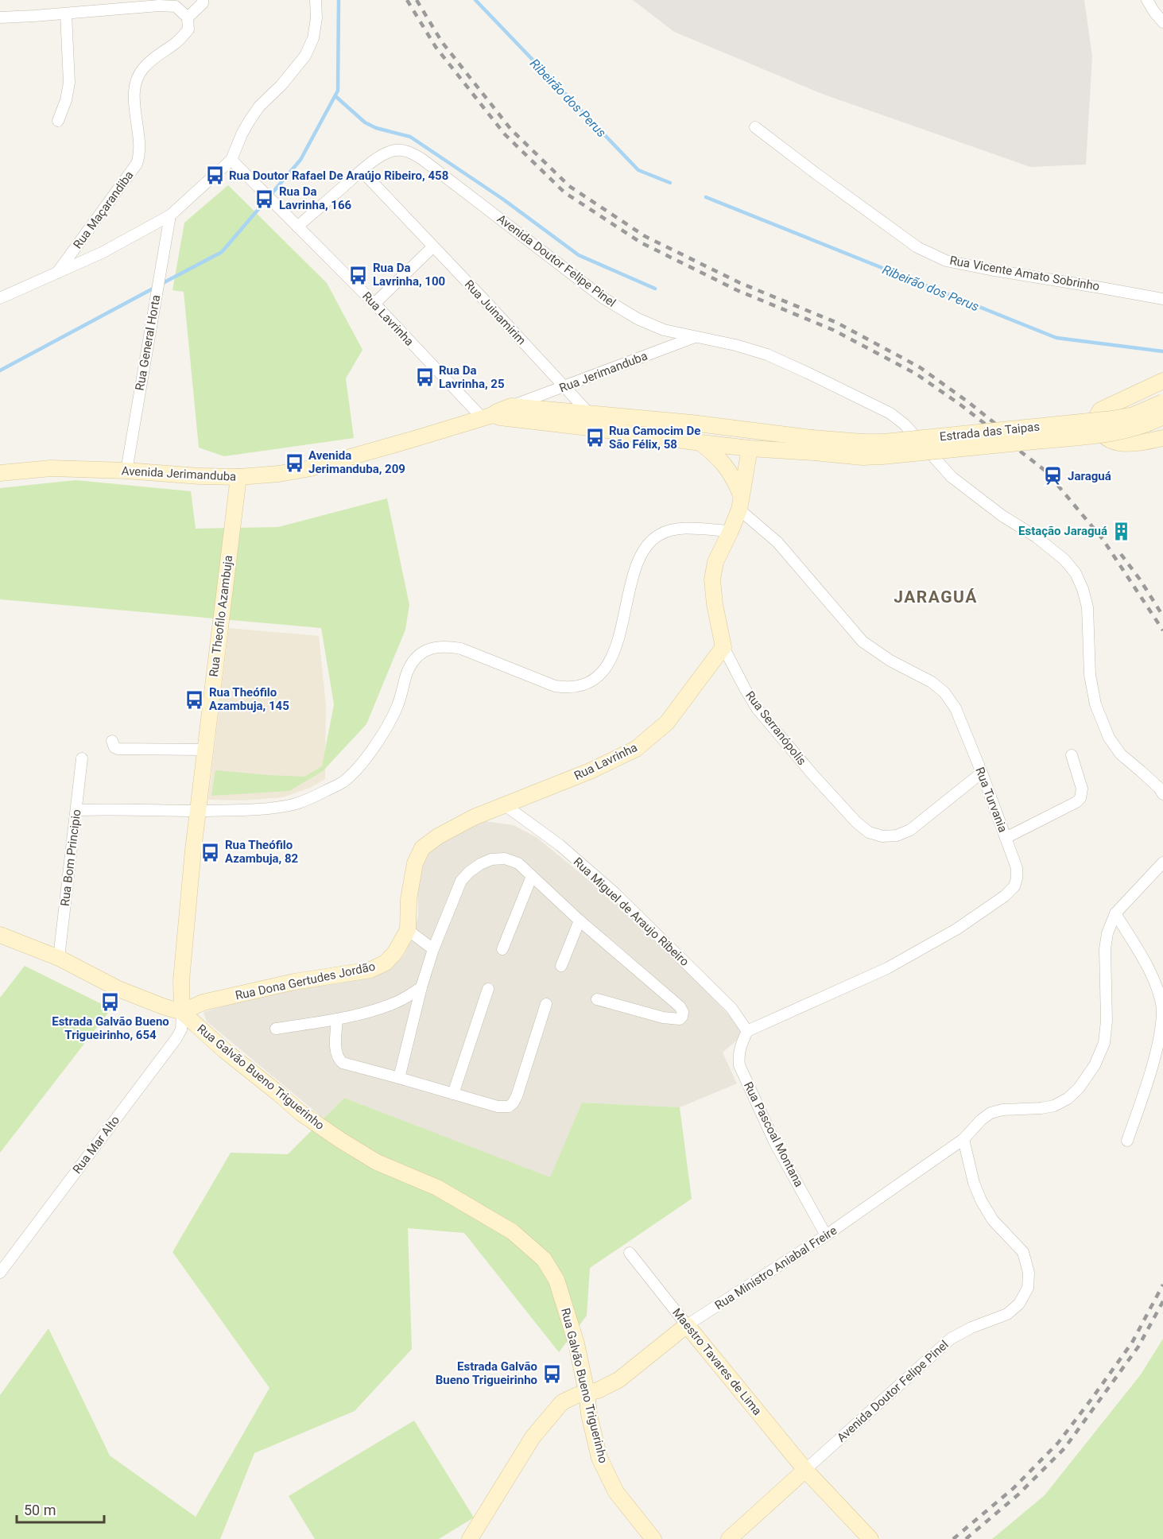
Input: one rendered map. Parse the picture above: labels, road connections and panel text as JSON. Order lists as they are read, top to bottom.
{
  "streets": {
    "street": [
      "Rua Maçarandiba",
      "Avenida Doutor Felipe Pinel",
      "Rua Vicente Amato Sobrinho",
      "Rua Juinamirim",
      "Rua Lavrinha",
      "Rua General Horta",
      "Rua Jerimanduba",
      "Estrada das Taipas",
      "Avenida Jerimanduba",
      "Rua Theofilo Azambuja",
      "Rua Serranópolis",
      "Rua Turvania",
      "Rua Bom Principio",
      "Rua Miguel de Araujo Ribeiro",
      "Rua Dona Gertudes Jordão",
      "Rua Galvão Bueno Triguerinho",
      "Rua Pascoal Montana",
      "Rua Mar Alto",
      "Rua Ministro Aniabal Freire",
      "Maestro Tavares de Lima"
    ]
  },
  "crossings": [
    ["Avenida Doutor Felipe Pinel", "Rua Juinamirim"],
    ["Avenida Doutor Felipe Pinel", "Rua Lavrinha"],
    ["Avenida Doutor Felipe Pinel", "Rua Jerimanduba"],
    ["Avenida Doutor Felipe Pinel", "Rua Ministro Aniabal Freire"],
    ["Avenida Doutor Felipe Pinel", "Maestro Tavares de Lima"],
    ["Rua Juinamirim", "Rua Jerimanduba"],
    ["Rua Lavrinha", "Avenida Jerimanduba"],
    ["Rua Lavrinha", "Rua Serranópolis"],
    ["Rua Lavrinha", "Rua Miguel de Araujo Ribeiro"],
    ["Rua Lavrinha", "Rua Dona Gertudes Jordão"],
    ["Rua General Horta", "Avenida Jerimanduba"],
    ["Rua Jerimanduba", "Avenida Jerimanduba"],
    ["Avenida Jerimanduba", "Rua Theofilo Azambuja"],
    ["Rua Theofilo Azambuja", "Rua Dona Gertudes Jordão"],
    ["Rua Theofilo Azambuja", "Rua Galvão Bueno Triguerinho"],
    ["Rua Theofilo Azambuja", "Rua Mar Alto"],
    ["Rua Serranópolis", "Rua Turvania"],
    ["Rua Turvania", "Rua Miguel de Araujo Ribeiro"],
    ["Rua Turvania", "Rua Pascoal Montana"],
    ["Rua Bom Principio", "Rua Galvão Bueno Triguerinho"],
    ["Rua Miguel de Araujo Ribeiro", "Rua Dona Gertudes Jordão"],
    ["Rua Miguel de Araujo Ribeiro", "Rua Pascoal Montana"],
    ["Rua Dona Gertudes Jordão", "Rua Galvão Bueno Triguerinho"],
    ["Rua Dona Gertudes Jordão", "Rua Mar Alto"],
    ["Rua Galvão Bueno Triguerinho", "Rua Mar Alto"],
    ["Rua Galvão Bueno Triguerinho", "Rua Ministro Aniabal Freire"],
    ["Rua Pascoal Montana", "Rua Ministro Aniabal Freire"],
    ["Rua Ministro Aniabal Freire", "Maestro Tavares de Lima"]
  ],
  "districts": ["JARAGUÁ"],
  "water": ["Ribeirão dos Perus"],
  "places": {
    "bus stop": [
      "Rua Doutor Rafael De Araújo Ribeiro, 458",
      "Rua Da Lavrinha, 166",
      "Rua Da Lavrinha, 100",
      "Rua Da Lavrinha, 25",
      "Rua Camocim De São Félix, 58",
      "Avenida Jerimanduba, 209",
      "Rua Theófilo Azambuja, 145",
      "Rua Theófilo Azambuja, 82",
      "Estrada Galvão Bueno Trigueirinho, 654",
      "Estrada Galvão Bueno Trigueirinho"
    ],
    "station": ["Jaraguá"],
    "building": ["Estação Jaraguá"]
  },
  "scale_bar": "50 m"
}
